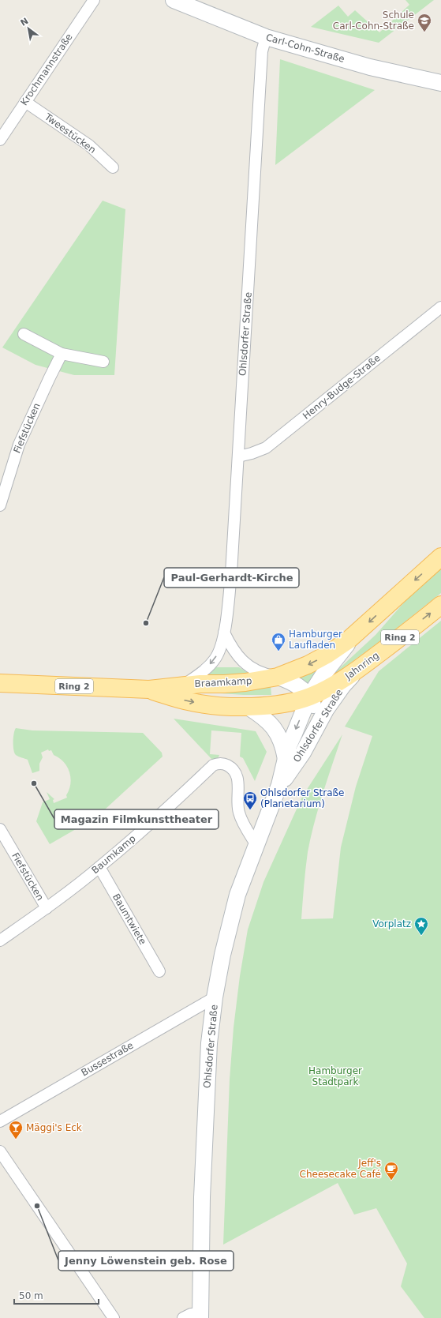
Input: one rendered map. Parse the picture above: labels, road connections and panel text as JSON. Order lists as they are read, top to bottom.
{
  "streets": {
    "main road": ["Ring 2", "Jahnring", "Braamkamp"],
    "street": [
      "Carl-Cohn-Straße",
      "Krochmannstraße",
      "Tweestücken",
      "Ohlsdorfer Straße",
      "Henry-Budge-Straße",
      "Fiefstücken",
      "Baumkamp",
      "Baumtwiete",
      "Bussestraße"
    ]
  },
  "crossings": [
    ["Carl-Cohn-Straße", "Ohlsdorfer Straße"],
    ["Krochmannstraße", "Tweestücken"],
    ["Ohlsdorfer Straße", "Henry-Budge-Straße"],
    ["Ohlsdorfer Straße", "Jahnring"],
    ["Ohlsdorfer Straße", "Braamkamp"],
    ["Ohlsdorfer Straße", "Baumkamp"],
    ["Ohlsdorfer Straße", "Bussestraße"],
    ["Fiefstücken", "Baumkamp"],
    ["Jahnring", "Braamkamp"],
    ["Baumkamp", "Baumtwiete"]
  ],
  "one_way": ["Jahnring"],
  "parks": ["Hamburger Stadtpark"],
  "places": {
    "school or university": ["Schule Carl-Cohn-Straße"],
    "other": ["Paul-Gerhardt-Kirche", "Magazin Filmkunsttheater", "Jenny Löwenstein geb. Rose"],
    "shop": ["Hamburger Laufladen"],
    "bus stop": ["Ohlsdorfer Straße (Planetarium)"],
    "place": ["Vorplatz"],
    "bar": ["Mäggi's Eck"],
    "cafe": ["Jeff's Cheesecake Café"]
  },
  "scale_bar": "50 m",
  "north": "top left"
}
